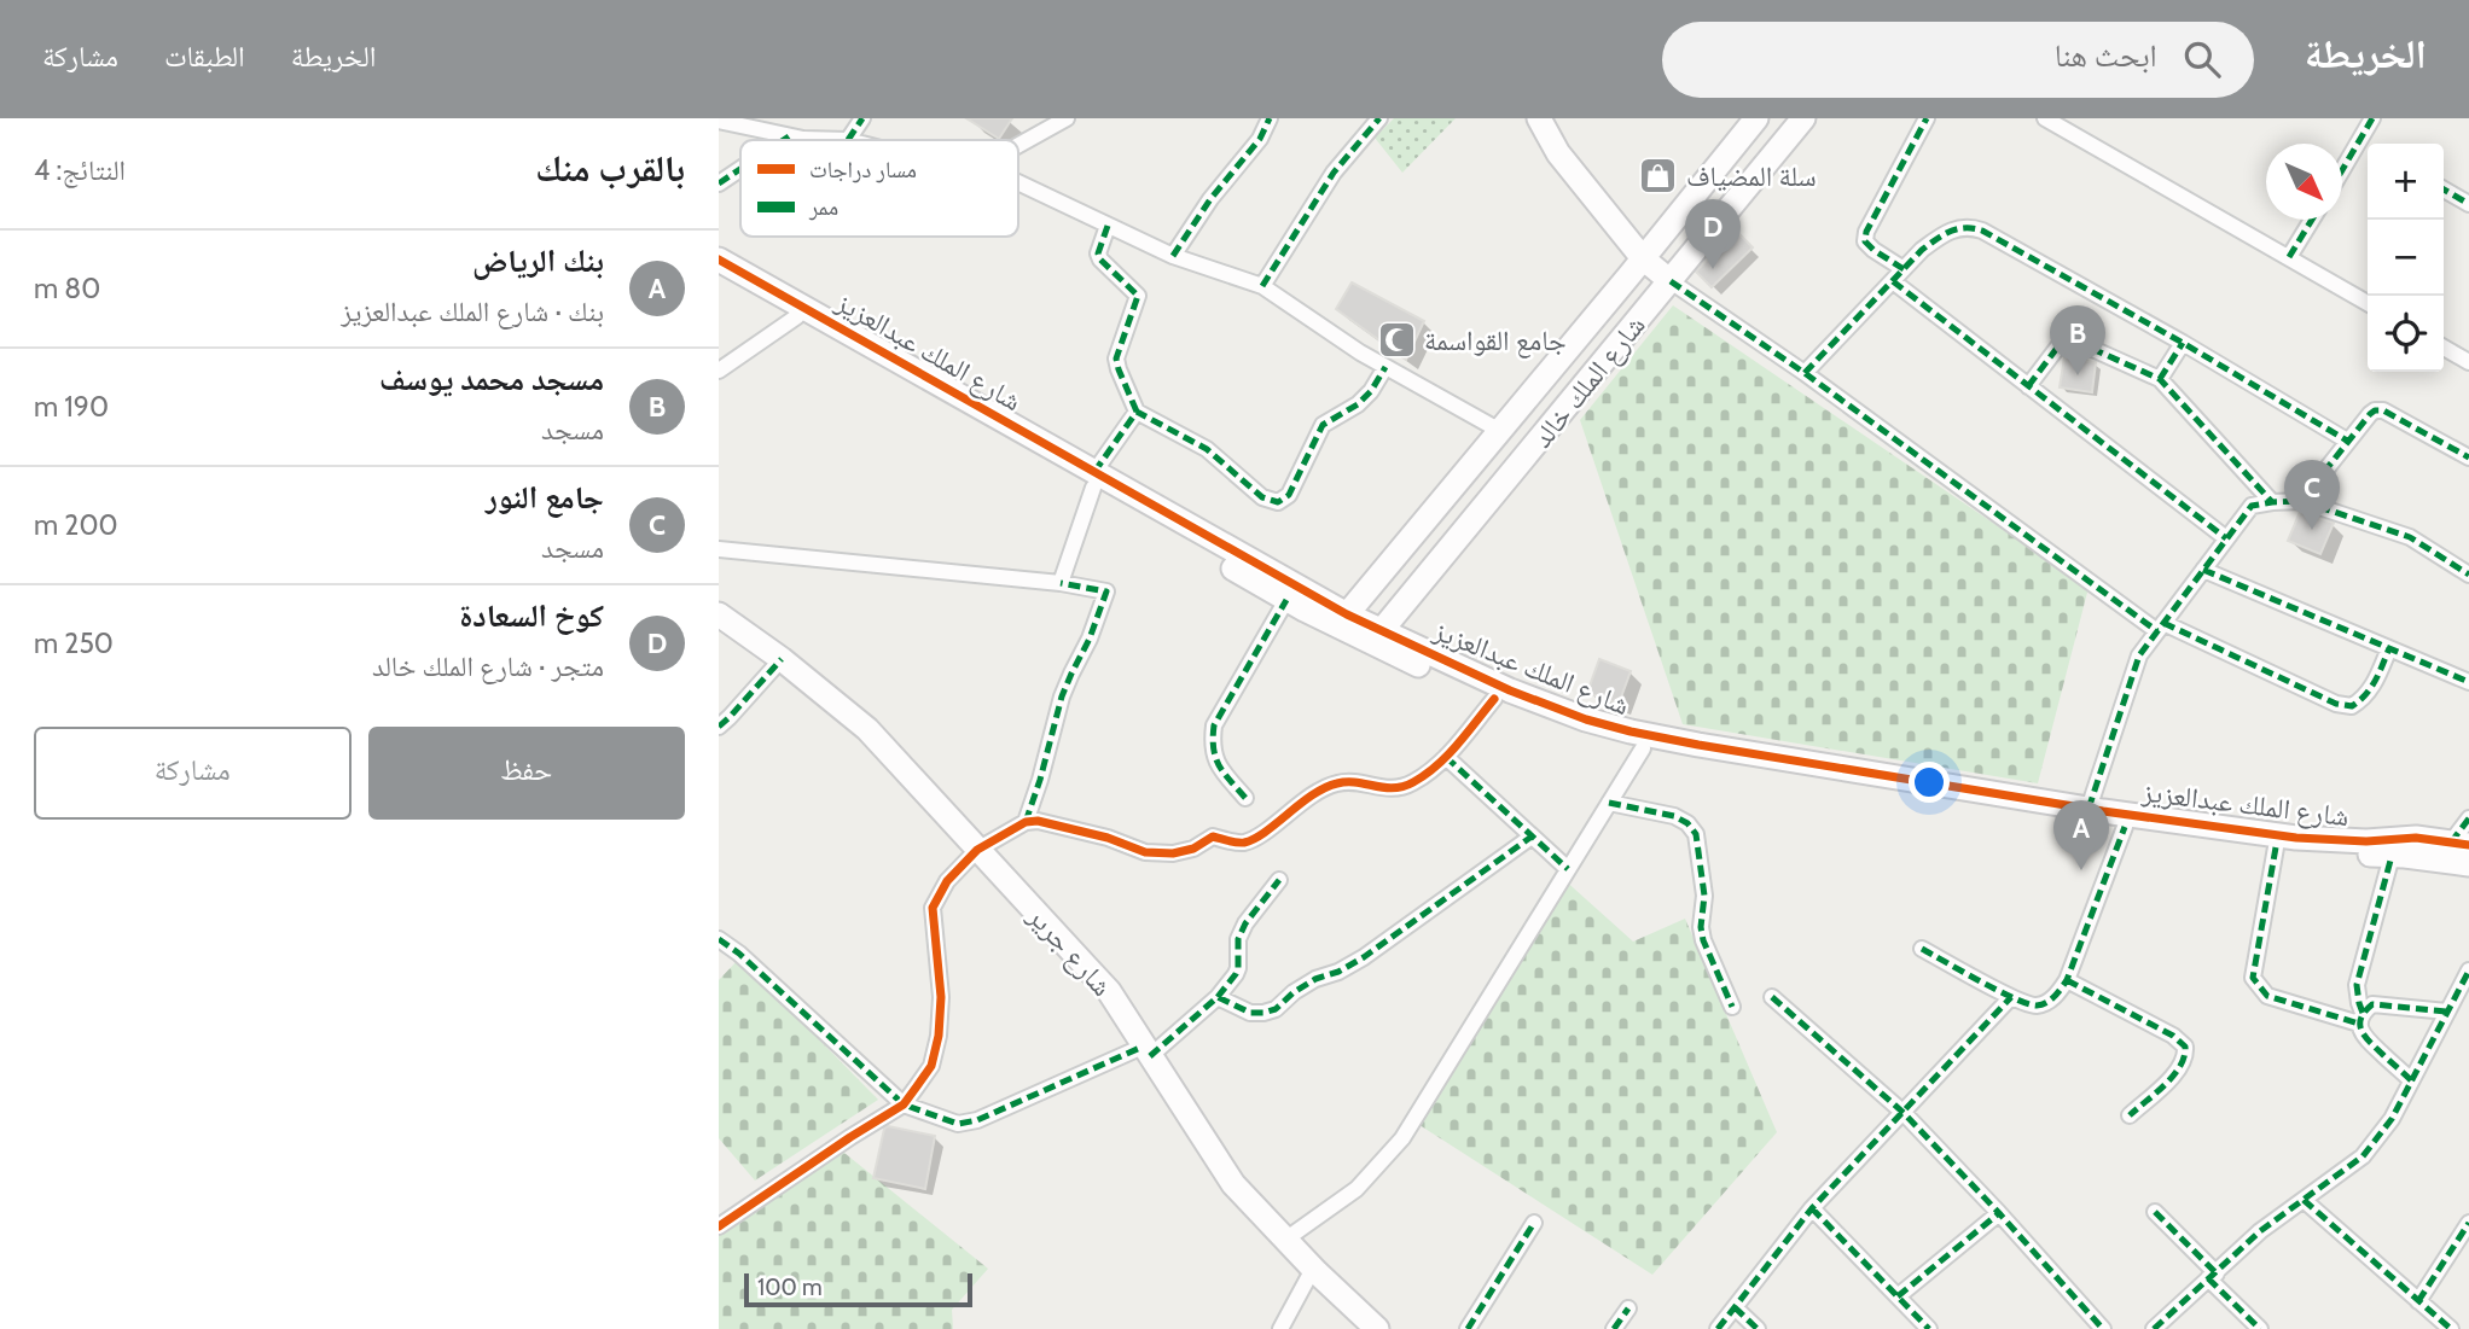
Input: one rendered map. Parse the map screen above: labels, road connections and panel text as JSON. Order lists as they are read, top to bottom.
{
  "streets": {
    "street": ["شارع الملك عبدالعزيز", "شارع الملك خالد", "شارع جرير"]
  },
  "crossings": [
    ["شارع الملك عبدالعزيز", "شارع الملك خالد"]
  ],
  "places": {
    "shop": ["سلة المضياف"],
    "mosque": ["جامع القواسمة"]
  },
  "legend": ["مسار دراجات", "ممر"],
  "scale_bar": "100 m",
  "north": "bottom right",
  "page": {
    "header": "الخريطة",
    "search": "ابحث هنا",
    "nav": ["الخريطة", "الطبقات", "مشاركة"],
    "heading": ["بالقرب منك", "النتائج: 4"],
    "map_buttons": ["+", "−"],
    "pins": [
      "D",
      "B",
      "C",
      "A"
    ],
    "list": [
      {
        "mark": "A",
        "name": "بنك الرياض",
        "note": "بنك · شارع الملك عبدالعزيز",
        "value": "80 m"
      },
      {
        "mark": "B",
        "name": "مسجد محمد يوسف",
        "note": "مسجد",
        "value": "190 m"
      },
      {
        "mark": "C",
        "name": "جامع النور",
        "note": "مسجد",
        "value": "200 m"
      },
      {
        "mark": "D",
        "name": "كوخ السعادة",
        "note": "متجر · شارع الملك خالد",
        "value": "250 m"
      }
    ],
    "buttons": ["حفظ", "مشاركة"],
    "scale": "100 m"
  }
}
